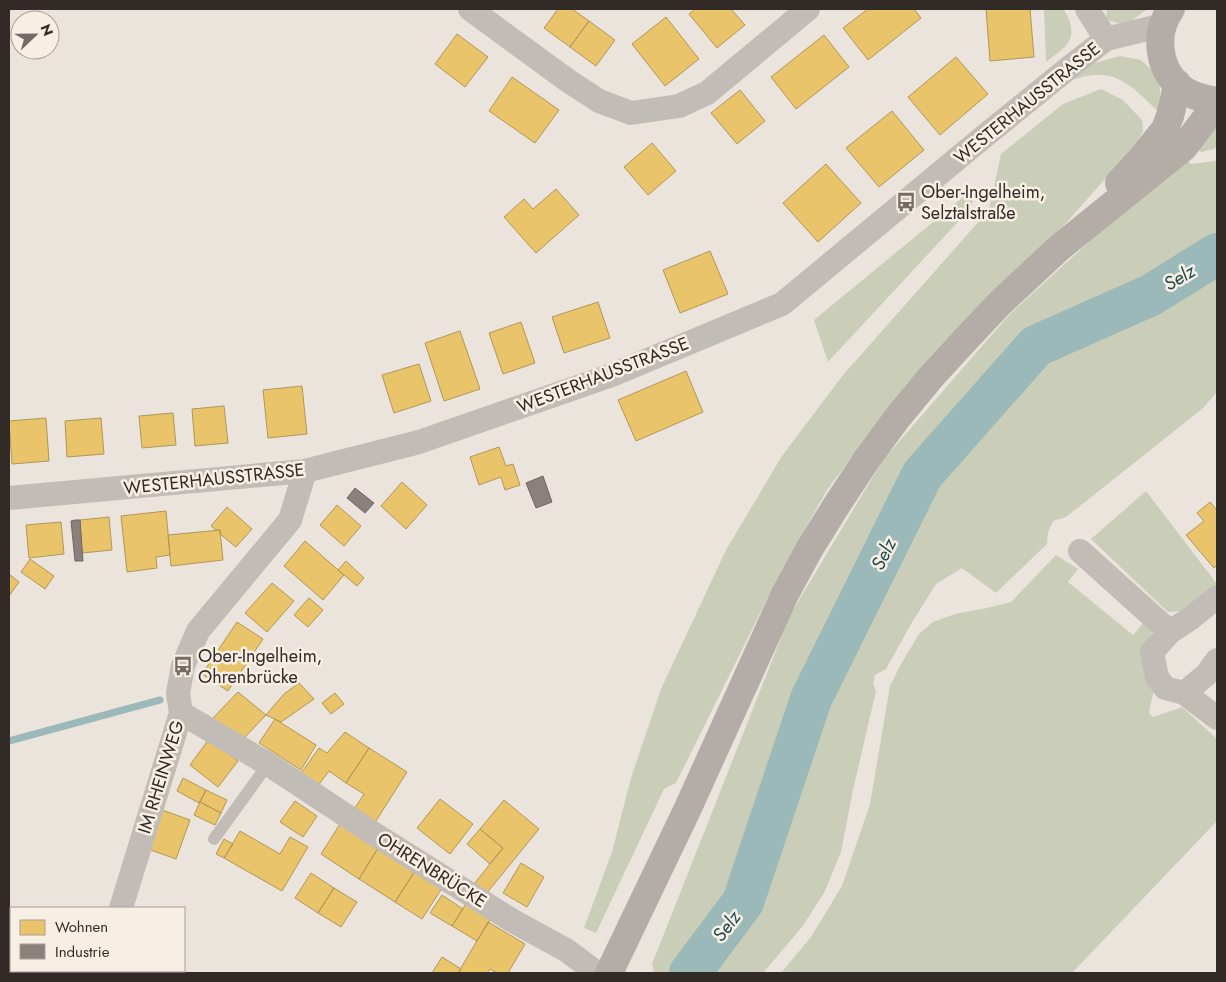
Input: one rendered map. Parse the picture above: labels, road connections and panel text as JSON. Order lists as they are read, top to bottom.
{
  "streets": {
    "street": ["WESTERHAUSSTRASSE", "IM RHEINWEG", "OHRENBRÜCKE"]
  },
  "crossings": [
    ["WESTERHAUSSTRASSE", "IM RHEINWEG"],
    ["IM RHEINWEG", "OHRENBRÜCKE"]
  ],
  "water": ["Selz"],
  "places": {
    "bus stop": ["Ober-Ingelheim, Selztalstraße", "Ober-Ingelheim, Ohrenbrücke"]
  },
  "legend": ["Wohnen", "Industrie"],
  "north": "right"
}
